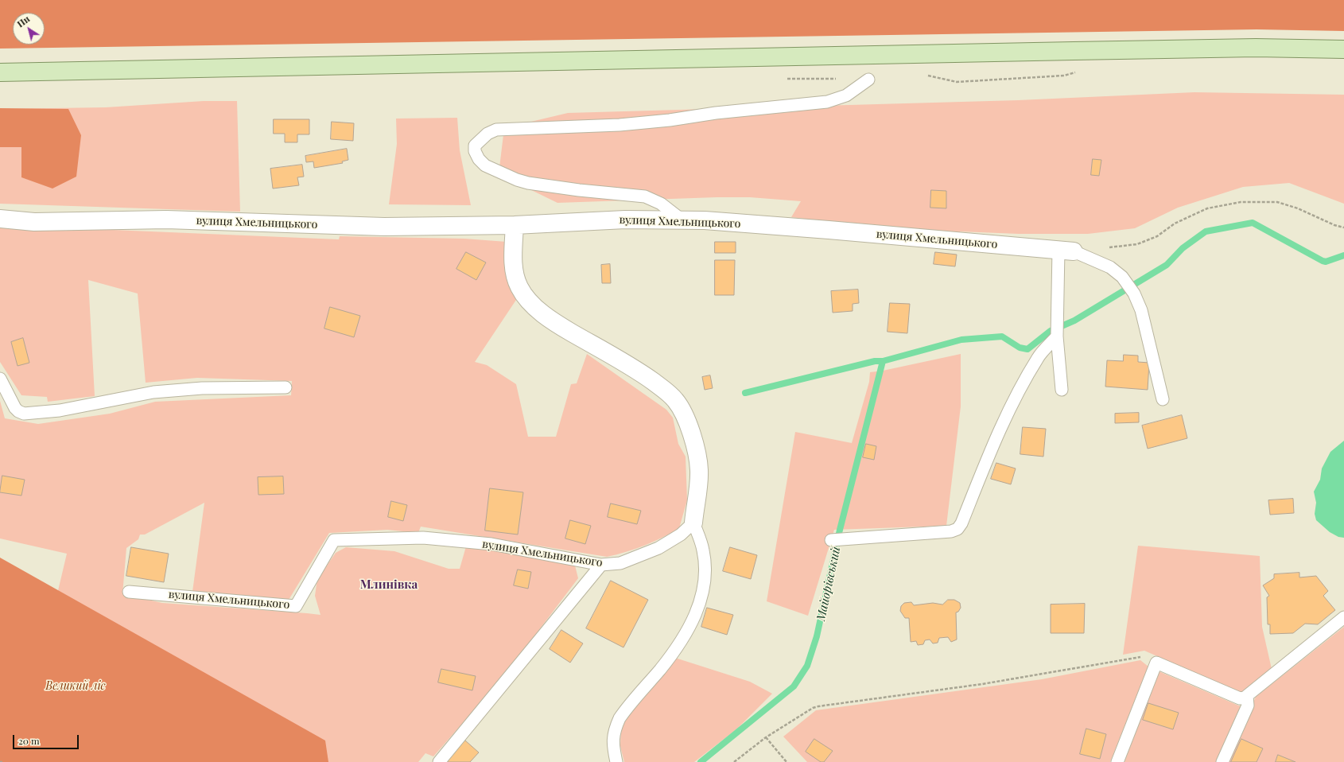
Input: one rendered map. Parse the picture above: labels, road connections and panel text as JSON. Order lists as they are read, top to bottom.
{
  "streets": {
    "street": ["вулиця Хмельницького"]
  },
  "districts": ["Млинівка"],
  "water": ["Майорівський"],
  "parks": ["Великий ліс"],
  "scale_bar": "20 m",
  "north": "top left"
}
